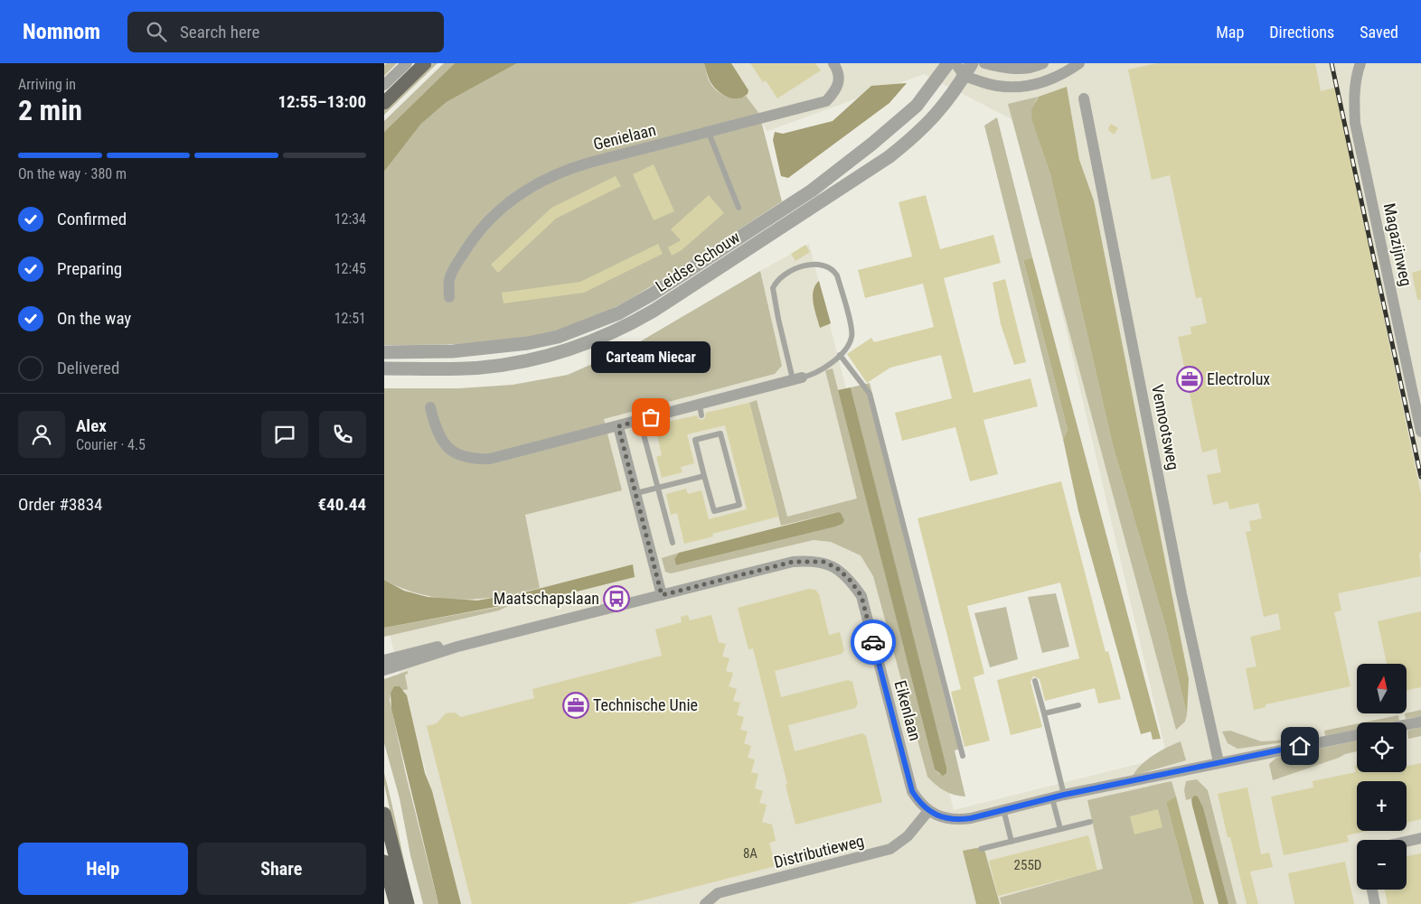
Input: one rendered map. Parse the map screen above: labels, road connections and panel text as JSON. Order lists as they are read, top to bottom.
{
  "streets": {
    "street": [
      "Genielaan",
      "Magazijnweg",
      "Leidse Schouw",
      "Vennootsweg",
      "Eikenlaan",
      "Distributieweg"
    ]
  },
  "crossings": [
    ["Eikenlaan", "Distributieweg"]
  ],
  "places": {
    "office": ["Electrolux", "Technische Unie"],
    "other": ["Carteam Niecar"],
    "bus stop": ["Maatschapslaan"]
  },
  "house_numbers": ["8A", "255D"],
  "north": "top",
  "page": {
    "header": "Nomnom",
    "search": "Search here",
    "nav": ["Map", "Directions", "Saved"],
    "heading": ["2 min", "Arriving in", "12:55–13:00"],
    "panel": [
      "Alex",
      "Courier · 4.5",
      "Order #3834",
      "€40.44"
    ],
    "bar": "On the way · 380 m",
    "list": [
      ["Confirmed", "12:34"],
      ["Preparing", "12:45"],
      ["On the way", "12:51"],
      "Delivered"
    ],
    "bubble": "Carteam Niecar",
    "map_buttons": ["+", "−"],
    "buttons": ["Help", "Share"]
  }
}
